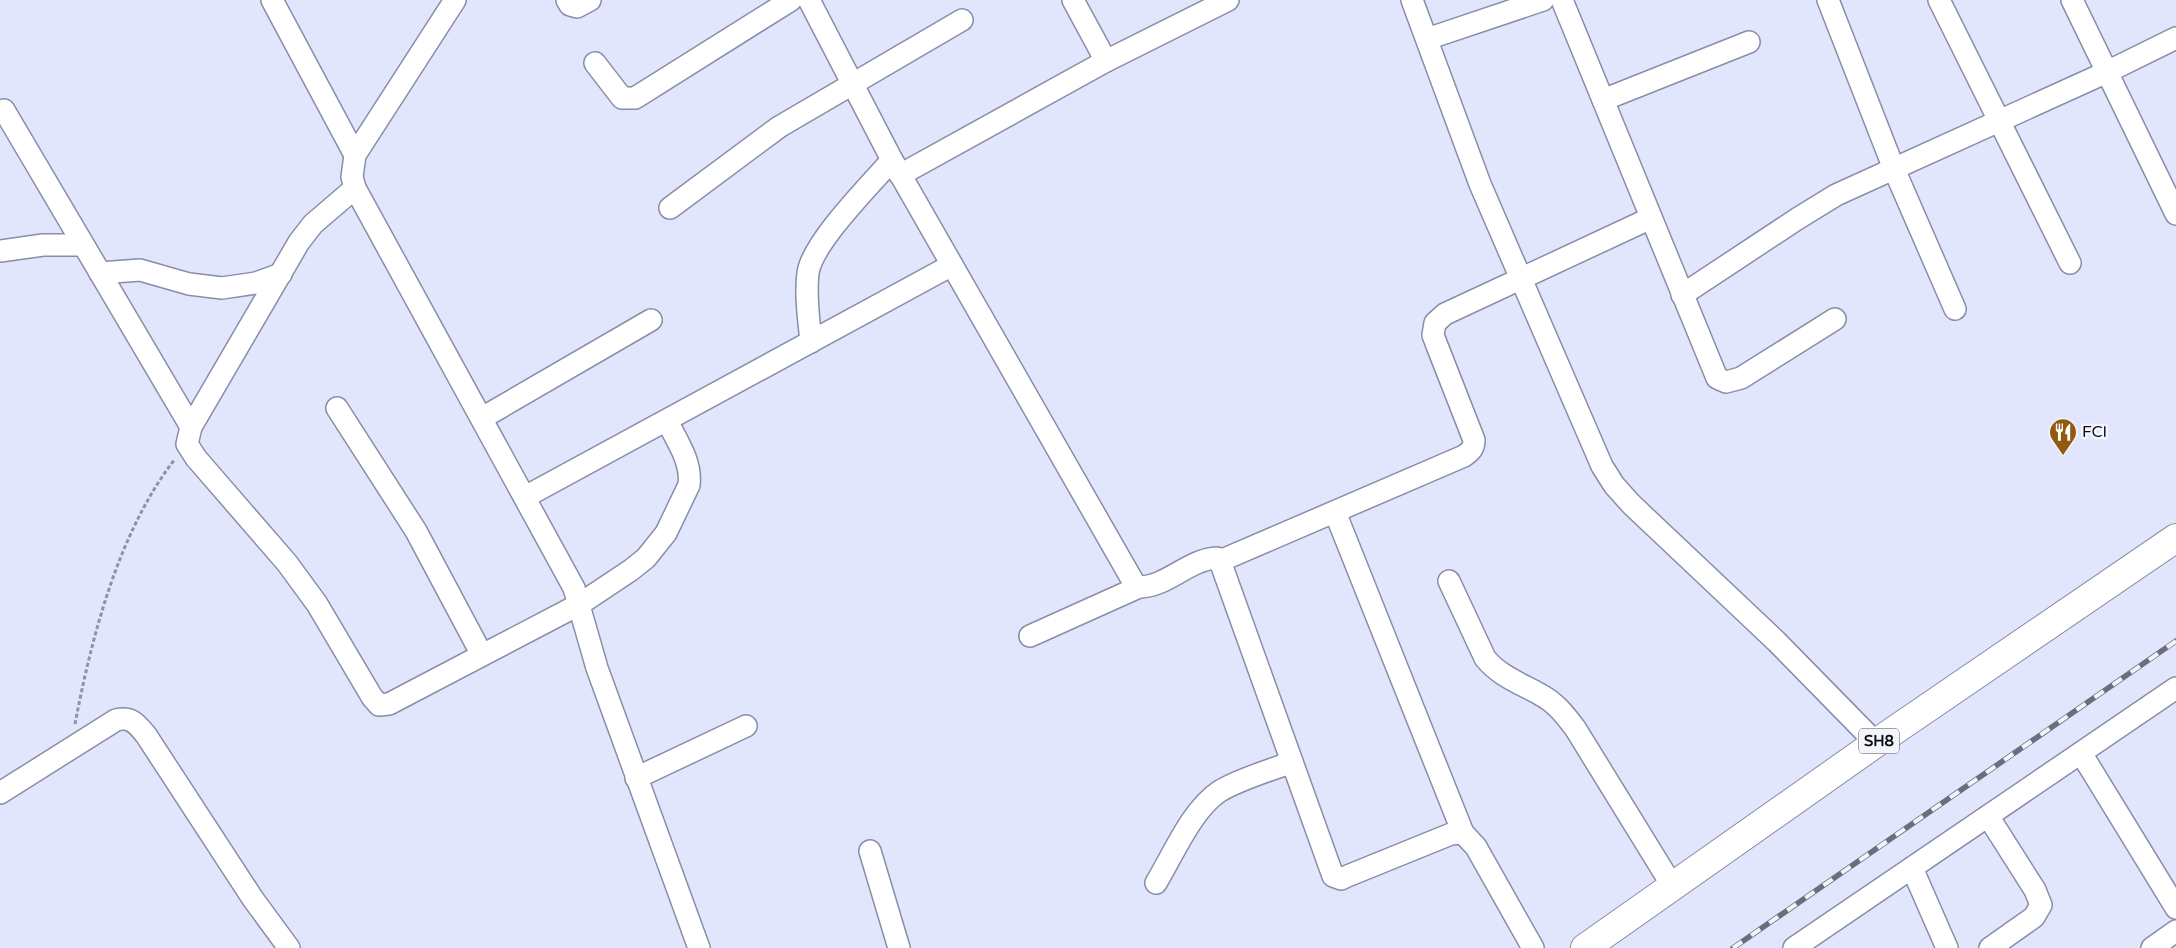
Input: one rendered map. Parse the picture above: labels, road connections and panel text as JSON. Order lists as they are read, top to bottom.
{
  "streets": {
    "main road": ["SH8"]
  },
  "places": {
    "restaurant": ["FCI"]
  }
}
